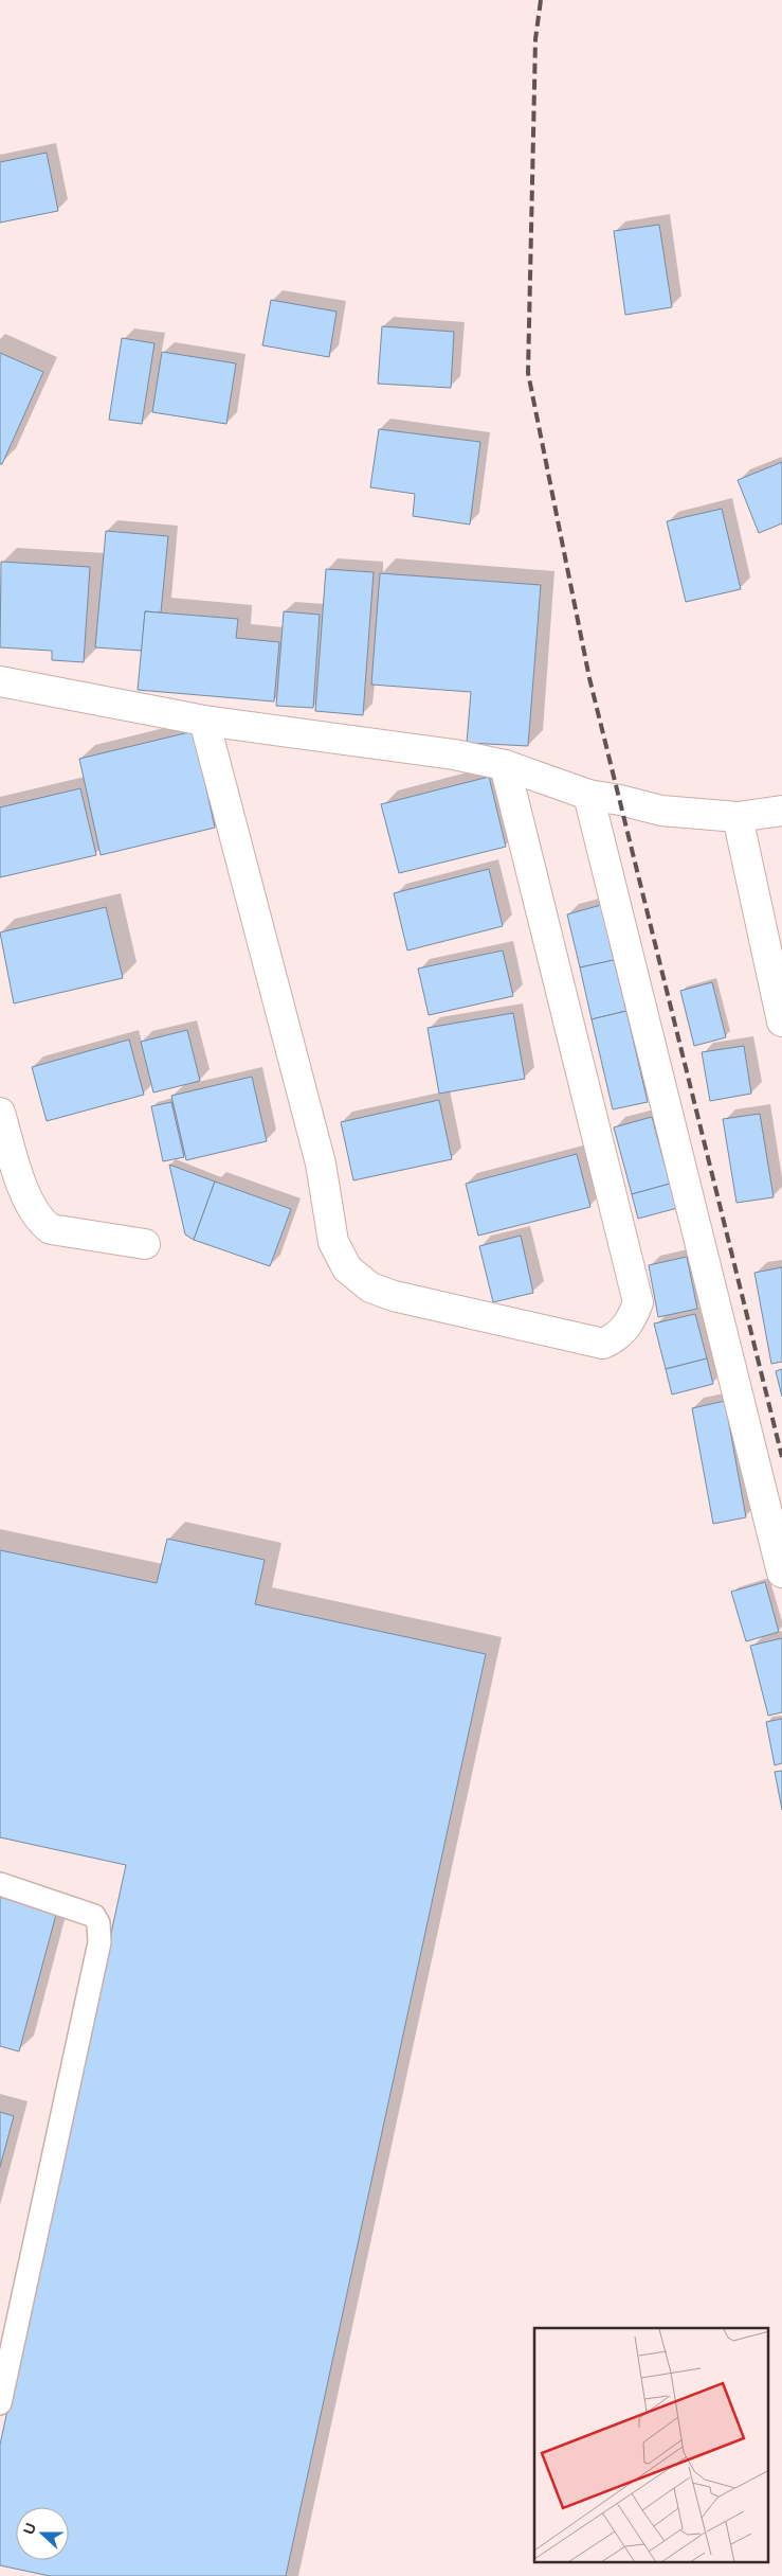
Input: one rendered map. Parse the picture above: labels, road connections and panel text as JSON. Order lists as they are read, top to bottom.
{
  "north": "left"
}
